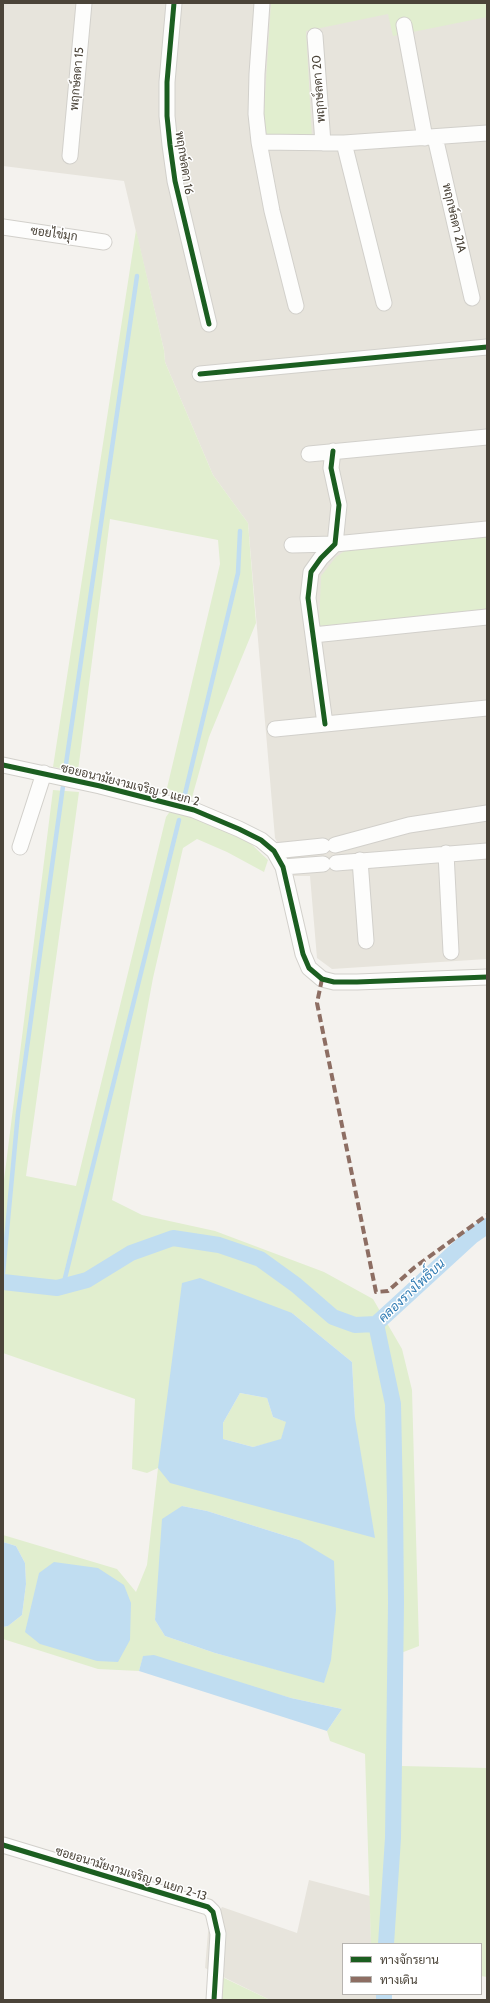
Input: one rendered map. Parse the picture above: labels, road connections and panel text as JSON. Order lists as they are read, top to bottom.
{
  "streets": {
    "street": [
      "พฤกษ์ลดา 15",
      "พฤกษ์ลดา 20",
      "พฤกษ์ลดา 16",
      "พฤกษ์ลดา 21A",
      "ซอยไข่มุก",
      "ซอยอนามัยงามเจริญ 9 แยก 2",
      "ซอยอนามัยงามเจริญ 9 แยก 2-13"
    ]
  },
  "water": ["คลองรางโพธิ์บน"],
  "legend": ["ทางจักรยาน", "ทางเดิน"]
}
